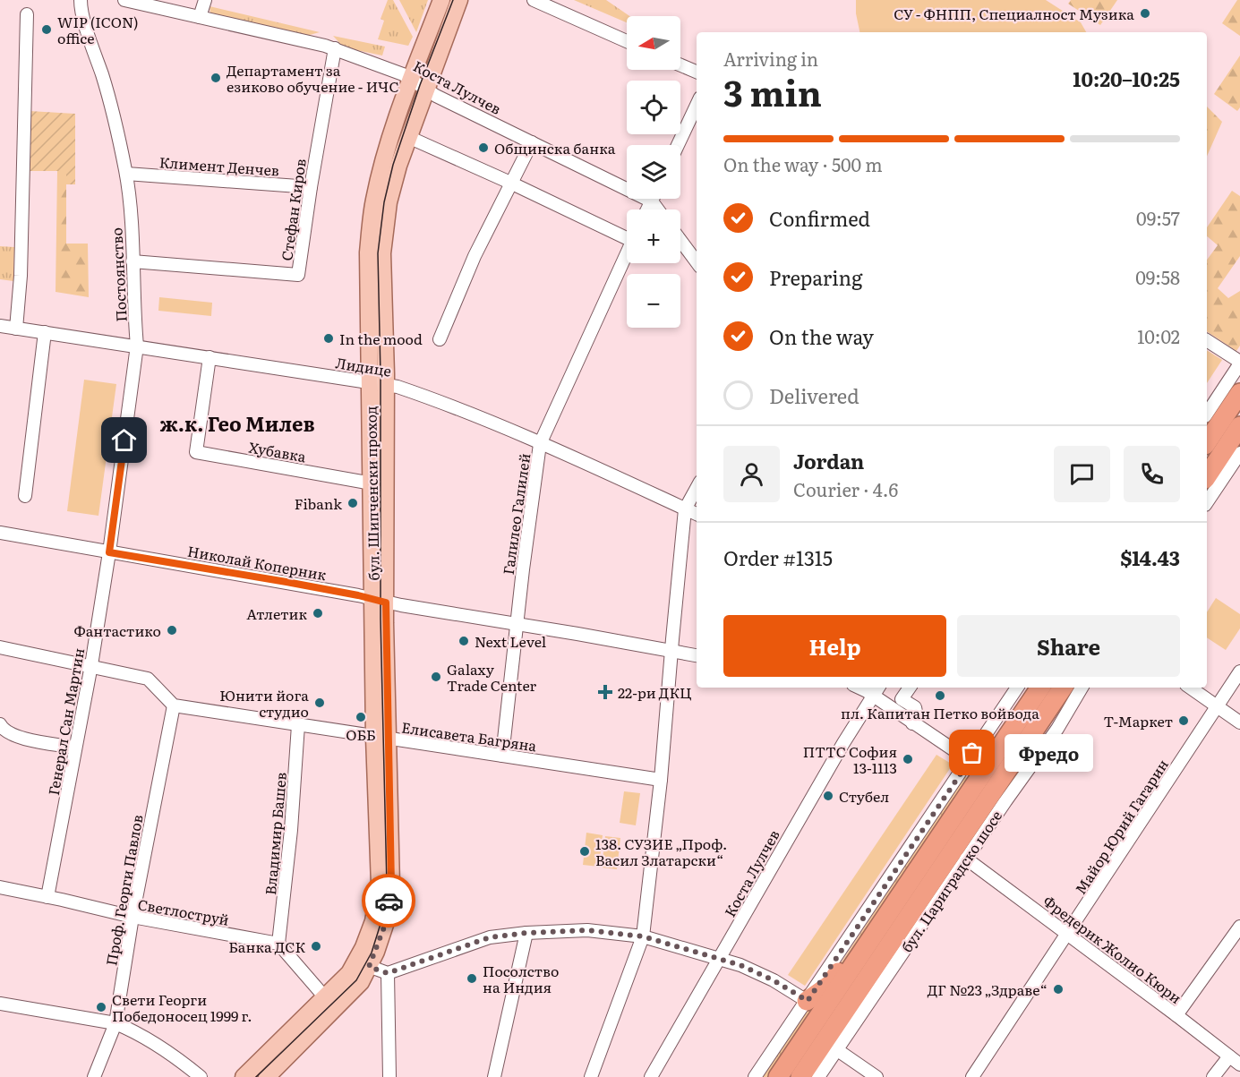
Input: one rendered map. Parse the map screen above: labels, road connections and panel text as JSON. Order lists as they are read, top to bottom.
{
  "streets": {
    "highway": ["бул. Цариградско шосе"],
    "main road": ["бул. Шипченски проход"],
    "street": [
      "Коста Лулчев",
      "Климент Денчев",
      "Стефан Киров",
      "Постоянство",
      "Лидице",
      "Хубавка",
      "Галилео Галилей",
      "Николай Коперник",
      "Генерал Сан Мартин",
      "Елисавета Багряна",
      "Майор Юрий Гагарин",
      "Владимир Башев",
      "Проф. Георги Павлов",
      "Светлоструй",
      "Фредерик Жолио Кюри"
    ]
  },
  "crossings": [
    ["Коста Лулчев", "Стефан Киров"],
    ["Коста Лулчев", "бул. Шипченски проход"],
    ["Климент Денчев", "Стефан Киров"],
    ["Климент Денчев", "Постоянство"],
    ["Стефан Киров", "Постоянство"],
    ["Постоянство", "Лидице"],
    ["Постоянство", "Николай Коперник"],
    ["Постоянство", "Генерал Сан Мартин"],
    ["Лидице", "Хубавка"],
    ["Лидице", "бул. Шипченски проход"],
    ["Лидице", "Галилео Галилей"],
    ["Хубавка", "бул. Шипченски проход"],
    ["бул. Шипченски проход", "Николай Коперник"],
    ["бул. Шипченски проход", "Елисавета Багряна"],
    ["Галилео Галилей", "Николай Коперник"],
    ["Галилео Галилей", "Елисавета Багряна"],
    ["Николай Коперник", "Генерал Сан Мартин"],
    ["Генерал Сан Мартин", "Светлоструй"],
    ["Елисавета Багряна", "Владимир Башев"],
    ["Елисавета Багряна", "Проф. Георги Павлов"],
    ["Майор Юрий Гагарин", "Фредерик Жолио Кюри"],
    ["Владимир Башев", "Светлоструй"],
    ["бул. Цариградско шосе", "Фредерик Жолио Кюри"],
    ["Проф. Георги Павлов", "Светлоструй"]
  ],
  "districts": ["ж.к. Гео Милев"],
  "places": {
    "other": [
      "СУ - ФНПП, Специалност Музика",
      "WIP (ICON) office",
      "Департамент за езиково обучение - ИЧС",
      "Общинска банка",
      "In the mood",
      "Fibank",
      "Атлетик",
      "Фантастико",
      "Next Level",
      "Galaxy Trade Center",
      "пл. Капитан Петко войвода",
      "Юнити йога студио",
      "ОББ",
      "Т-Маркет",
      "Фредо",
      "ПТТС София 13-1113",
      "Стубел",
      "138. СУЗИЕ „Проф. Васил Златарски“",
      "Банка ДСК",
      "Посолство на Индия",
      "ДГ №23 „Здраве“",
      "Свети Георги Победоносец 1999 г."
    ],
    "health": ["22-ри ДКЦ"]
  },
  "north": "left",
  "page": {
    "map_buttons": ["+", "−"],
    "heading": ["3 min", "Arriving in", "10:20–10:25"],
    "panel": [
      "Jordan",
      "Courier · 4.6",
      "Order #1315",
      "$14.43"
    ],
    "bar": "On the way · 500 m",
    "list": [
      ["Confirmed", "09:57"],
      ["Preparing", "09:58"],
      ["On the way", "10:02"],
      "Delivered"
    ],
    "buttons": ["Help", "Share"],
    "bubble": "Фредо"
  }
}
